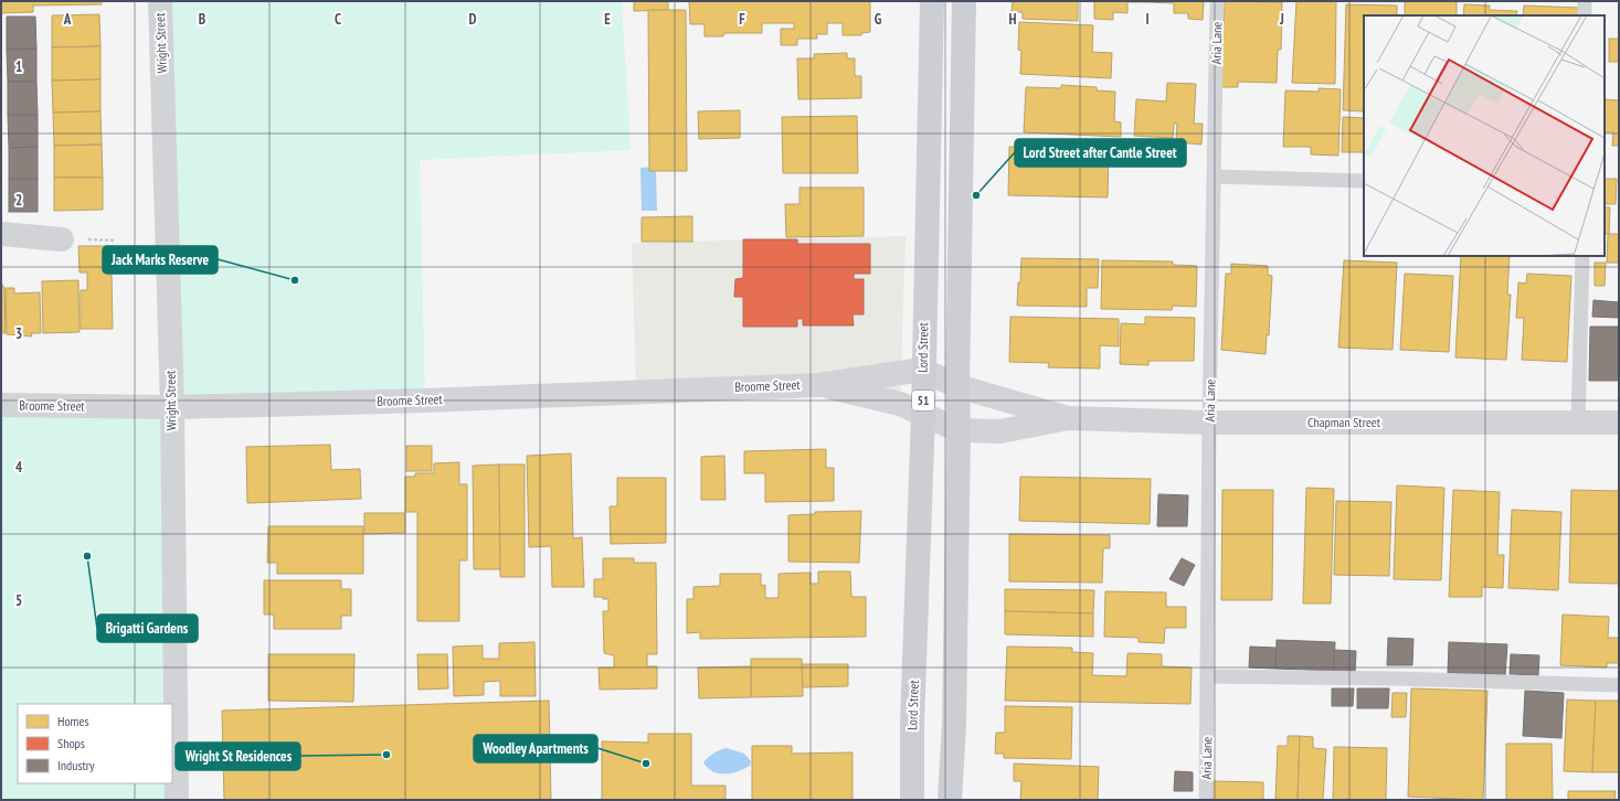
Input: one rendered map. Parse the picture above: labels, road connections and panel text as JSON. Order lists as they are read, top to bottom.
{
  "streets": {
    "main road": ["Lord Street", "51"],
    "street": ["Wright Street", "Broome Street", "Chapman Street"],
    "lane": ["Aria Lane"]
  },
  "crossings": [
    ["Wright Street", "Broome Street"],
    ["Aria Lane", "Chapman Street"],
    ["Lord Street", "Broome Street"],
    ["Broome Street", "Chapman Street"]
  ],
  "places": [
    "Lord Street after Cantle Street",
    "Jack Marks Reserve",
    "Brigatti Gardens",
    "Wright St Residences",
    "Woodley Apartments"
  ],
  "legend": ["Homes", "Shops", "Industry"],
  "grid": {
    "columns": [
      "A",
      "B",
      "C",
      "D",
      "E",
      "F",
      "G",
      "H",
      "I",
      "J"
    ],
    "rows": [
      "1",
      "2",
      "3",
      "4",
      "5"
    ]
  }
}
